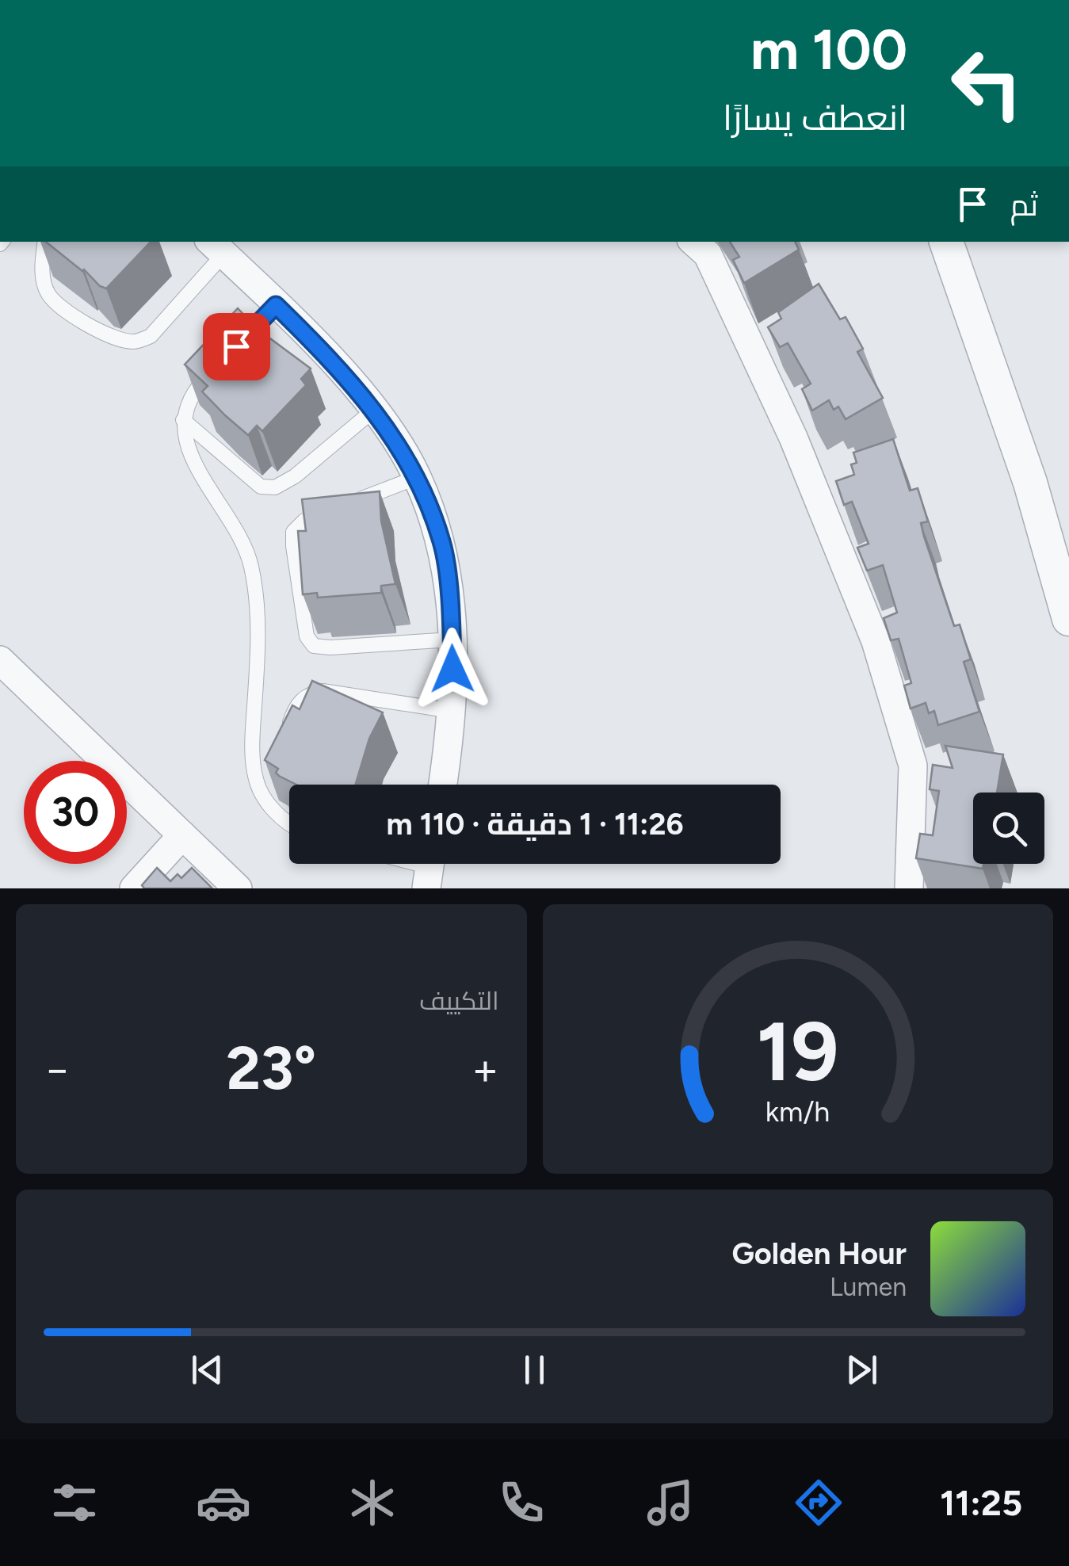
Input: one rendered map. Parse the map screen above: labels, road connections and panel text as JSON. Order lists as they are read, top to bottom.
{
  "page": {
    "turn": ["100 m", "انعطف يسارًا"],
    "then": "ثم",
    "limit": "30",
    "trip": "11:26 · 1 دقيقة · 110 m",
    "tile": "التكييف",
    "heat": ["−", "23°", "+"],
    "song": ["Golden Hour", "Lumen"],
    "tabs": "11:25",
    "gauge": ["19", "km/h"]
  }
}
